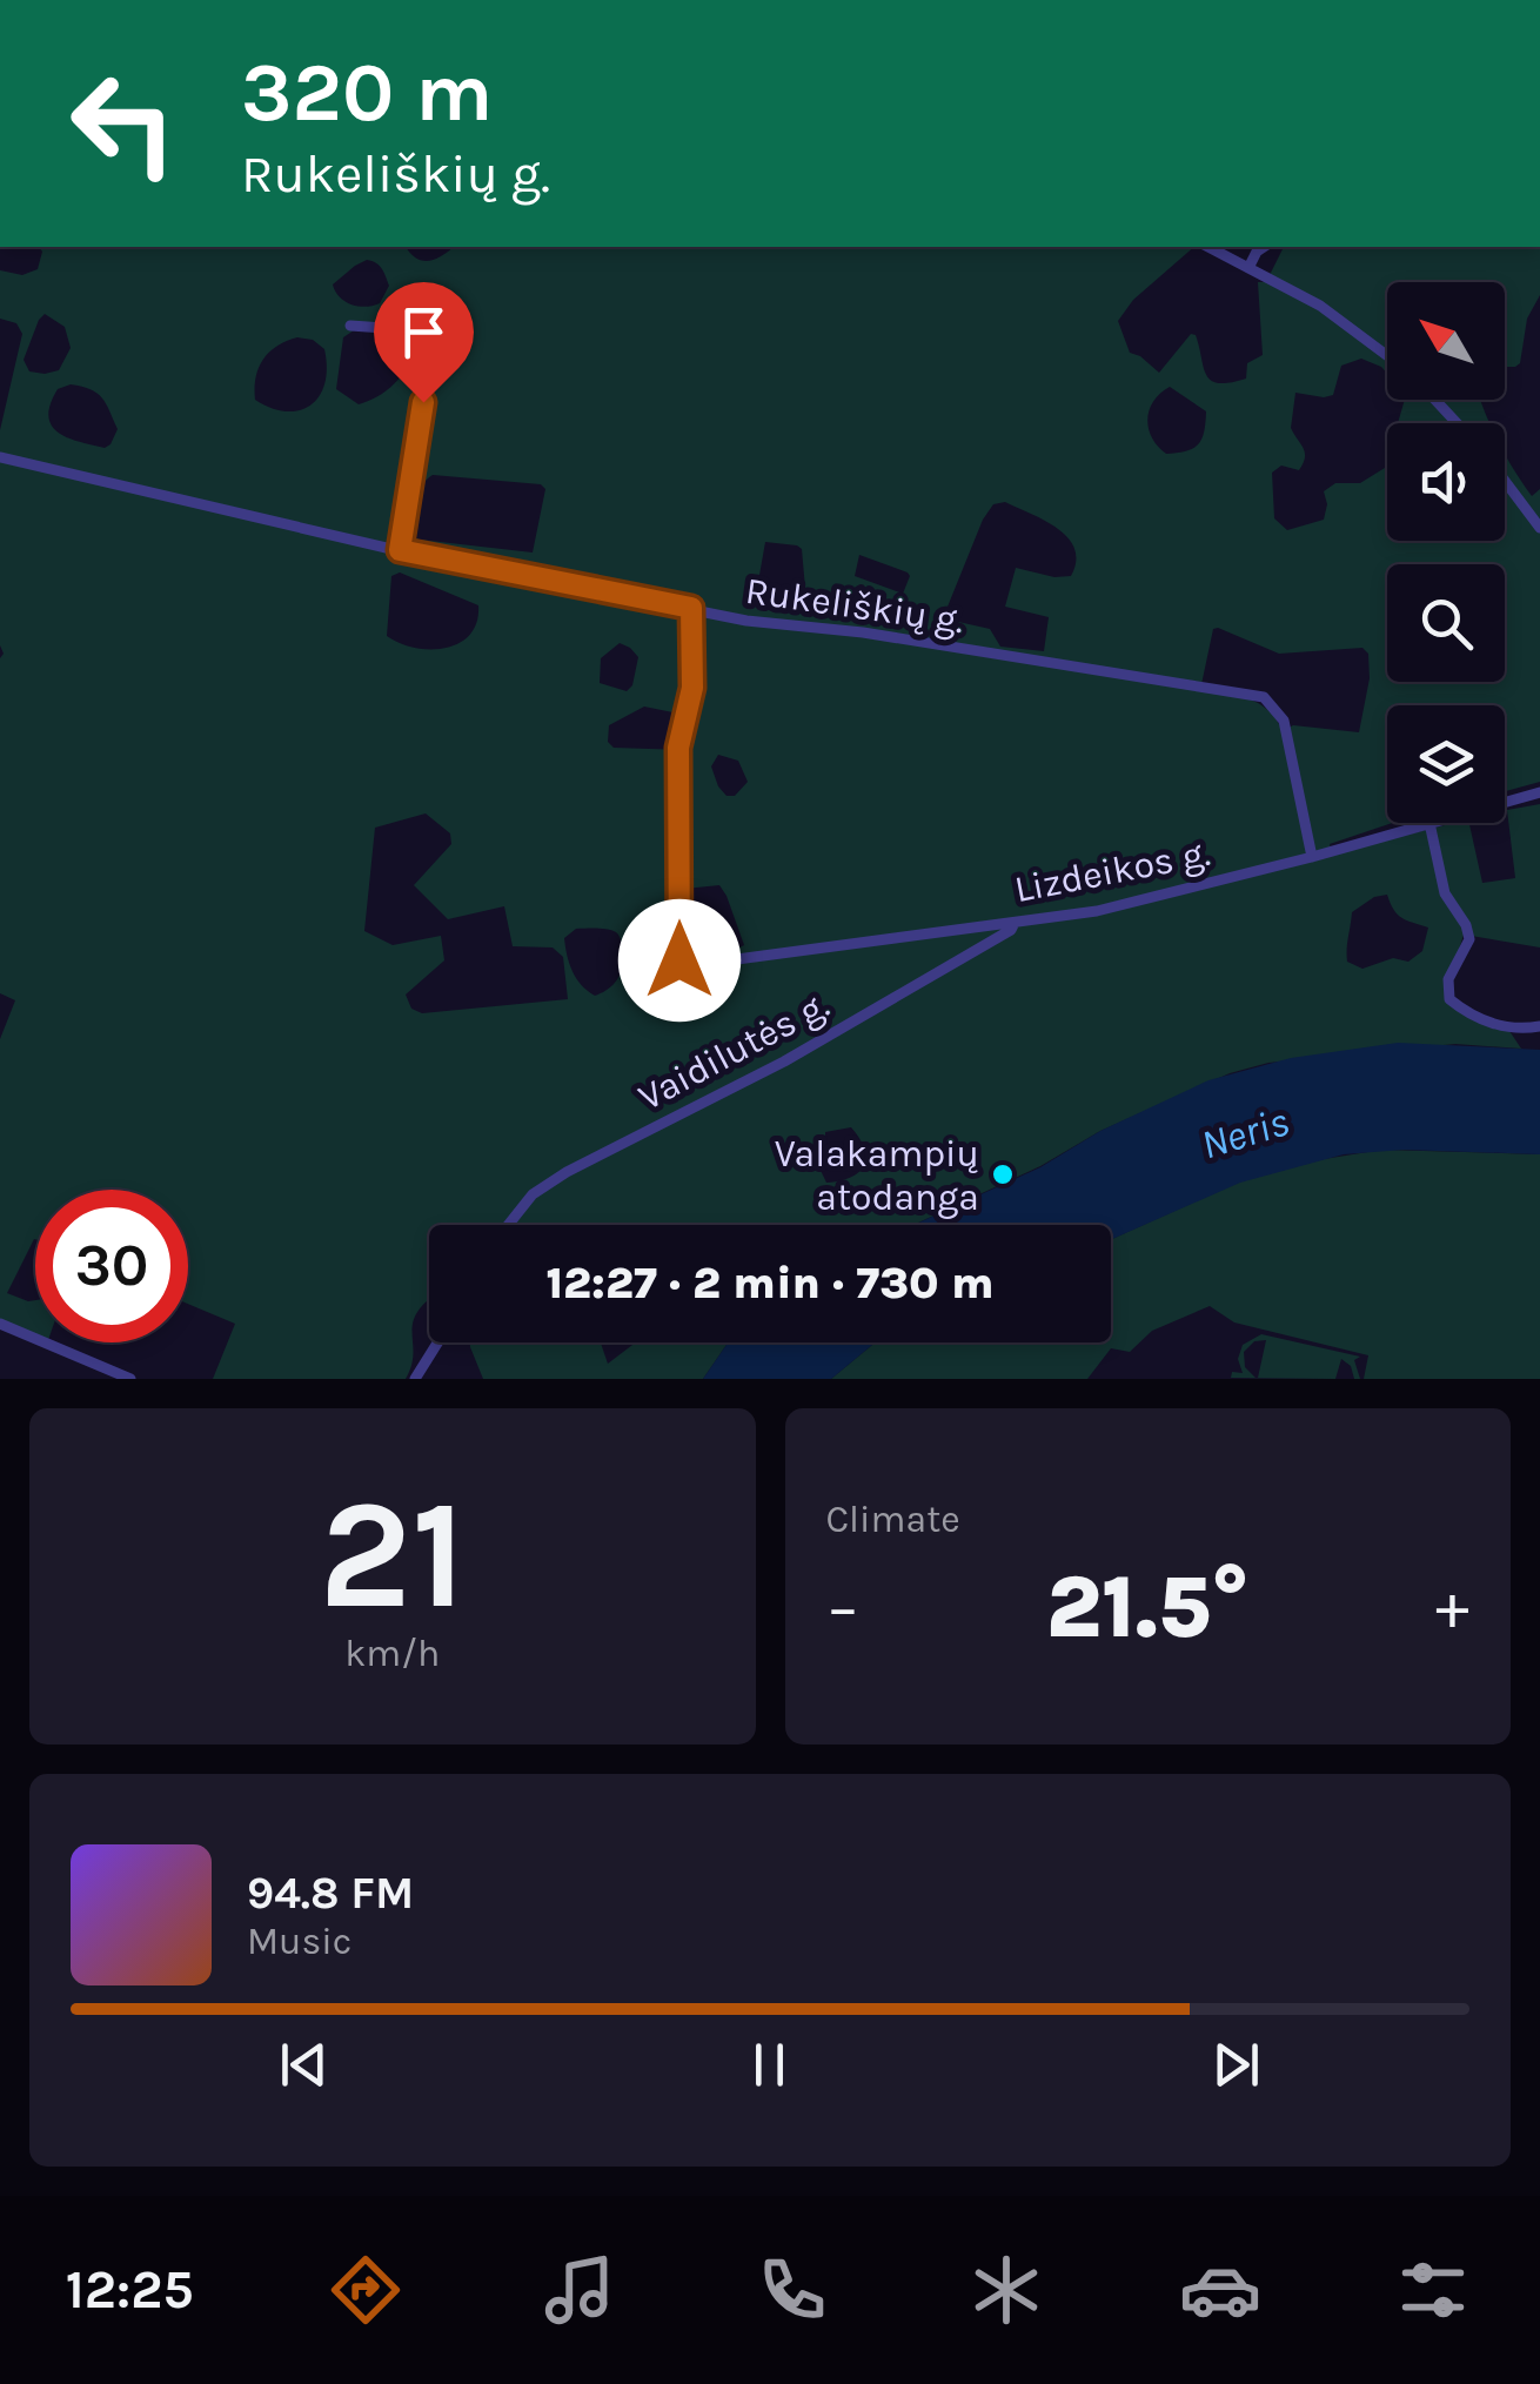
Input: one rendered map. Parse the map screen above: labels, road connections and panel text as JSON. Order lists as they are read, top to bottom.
{
  "streets": {
    "street": ["Rukeliškių g.", "Lizdeikos g.", "Vaidilutės g."]
  },
  "crossings": [
    ["Rukeliškių g.", "Lizdeikos g."],
    ["Lizdeikos g.", "Vaidilutės g."]
  ],
  "water": ["Neris"],
  "places": ["Valakampių atodanga"],
  "north": "top left",
  "page": {
    "turn": ["320 m", "Rukeliškių g."],
    "limit": "30",
    "trip": "12:27 · 2 min · 730 m",
    "tile": [
      ["21", "km/h"],
      "Climate"
    ],
    "heat": ["−", "21.5°", "+"],
    "song": ["94.8 FM", "Music"],
    "tabs": "12:25"
  }
}
